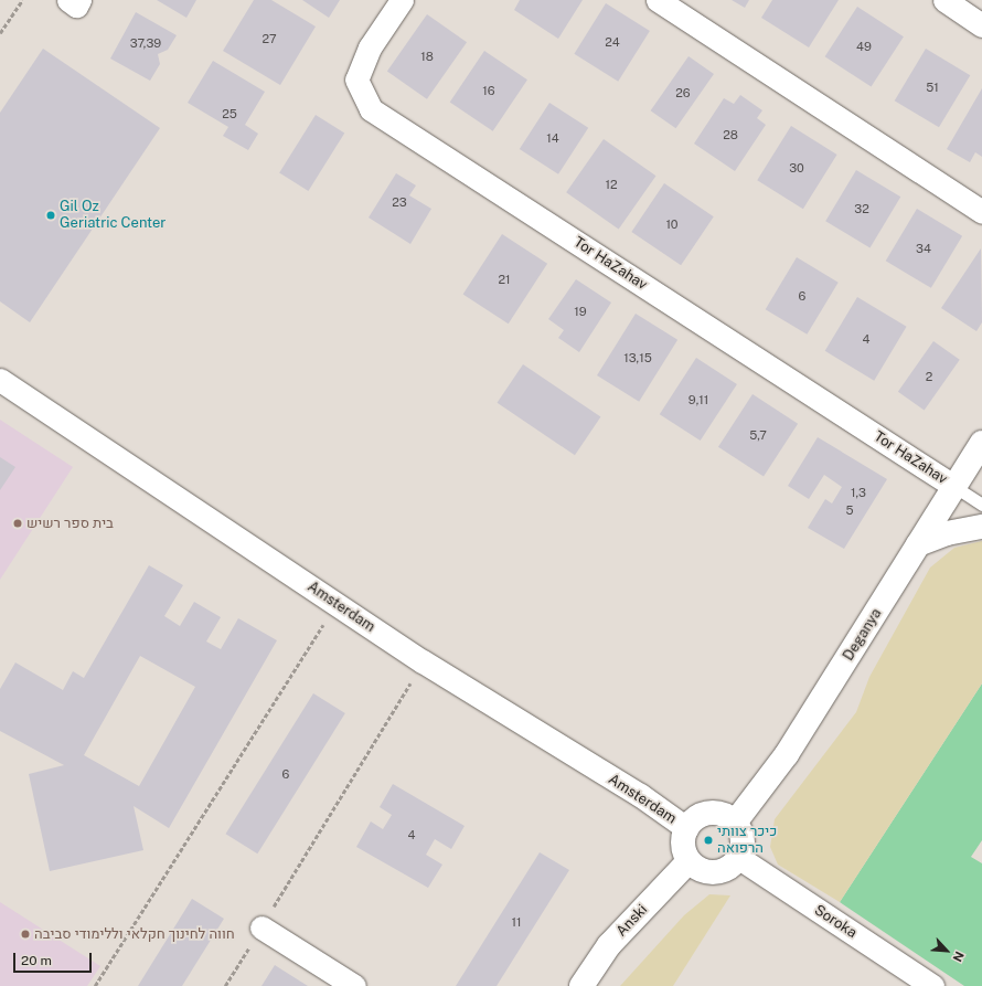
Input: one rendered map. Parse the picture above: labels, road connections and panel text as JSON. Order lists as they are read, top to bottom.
{
  "streets": {
    "street": [
      "Tor HaZahav",
      "Amsterdam",
      "Deganya",
      "Anski",
      "Soroka"
    ]
  },
  "crossings": [
    ["Tor HaZahav", "Deganya"],
    ["Amsterdam", "Deganya"],
    ["Amsterdam", "Anski"],
    ["Amsterdam", "Soroka"],
    ["Deganya", "Anski"],
    ["Deganya", "Soroka"],
    ["Anski", "Soroka"]
  ],
  "places": [
    "Gil Oz Geriatric Center",
    "בית ספר רשיש",
    "כיכר צוותי הרפואה",
    "חווה לחינוך חקלאי וללימודי סביבה"
  ],
  "house_numbers": [
    "27",
    "24",
    "37,39",
    "49",
    "18",
    "51",
    "16",
    "26",
    "25",
    "28",
    "14",
    "30",
    "12",
    "23",
    "32",
    "10",
    "34",
    "21",
    "6",
    "19",
    "4",
    "13,15",
    "2",
    "9,11",
    "5,7",
    "1,3",
    "5",
    "6",
    "4",
    "11"
  ],
  "scale_bar": "20 m",
  "north": "bottom right"
}
